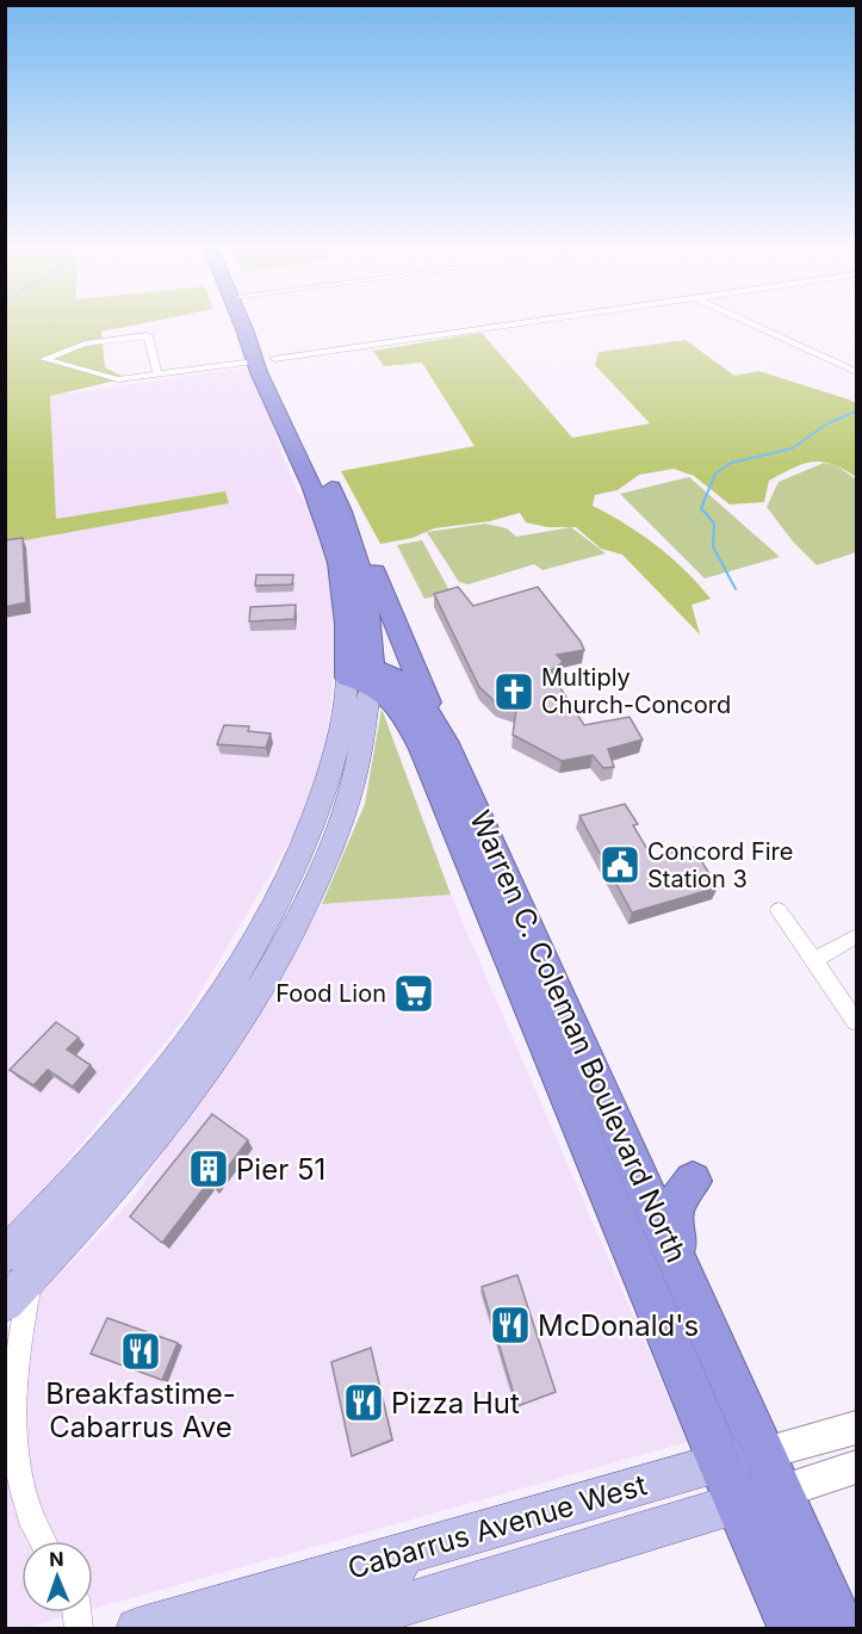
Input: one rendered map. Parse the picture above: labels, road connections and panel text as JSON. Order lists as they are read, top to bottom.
{
  "streets": {
    "highway": ["Warren C. Coleman Boulevard North"],
    "main road": ["Cabarrus Avenue West"]
  },
  "crossings": [
    ["Warren C. Coleman Boulevard North", "Cabarrus Avenue West"]
  ],
  "places": {
    "church": ["Multiply Church-Concord"],
    "public building": ["Concord Fire Station 3"],
    "supermarket": ["Food Lion"],
    "building": ["Pier 51"],
    "restaurant": ["McDonald's", "Breakfastime- Cabarrus Ave", "Pizza Hut"]
  },
  "north": "top"
}
